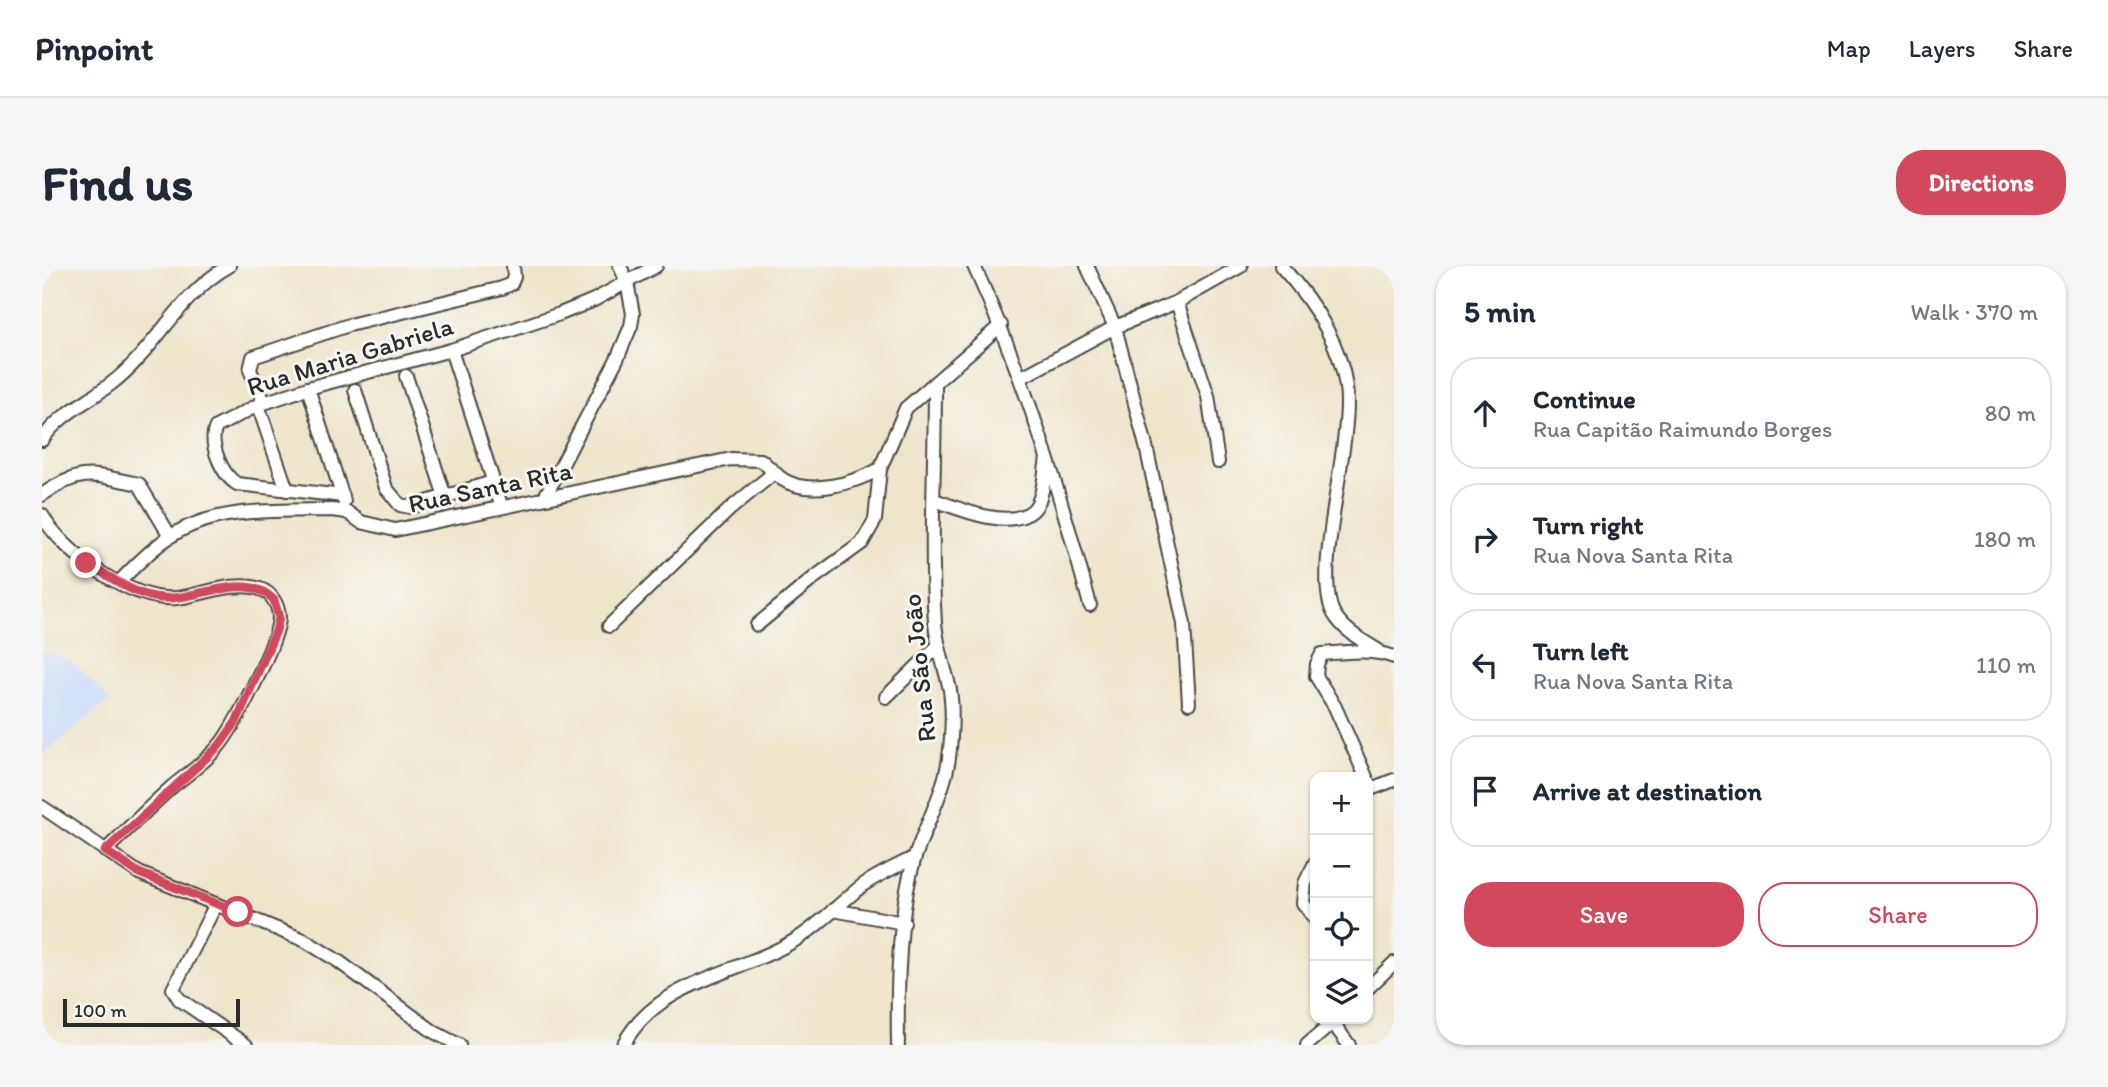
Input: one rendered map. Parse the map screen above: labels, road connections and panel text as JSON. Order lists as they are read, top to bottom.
{
  "streets": {
    "street": ["Rua Maria Gabriela", "Rua Santa Rita", "Rua São João"]
  },
  "scale_bar": "100 m",
  "page": {
    "header": "Pinpoint",
    "nav": ["Map", "Layers", "Share"],
    "buttons": [
      "Directions",
      ["Save", "Share"]
    ],
    "title": "Find us",
    "heading": ["5 min", "Walk · 370 m"],
    "list": [
      ["Continue", "Rua Capitão Raimundo Borges", "80 m"],
      ["Turn right", "Rua Nova Santa Rita", "180 m"],
      ["Turn left", "Rua Nova Santa Rita", "110 m"],
      "Arrive at destination"
    ],
    "map_buttons": ["+", "−"],
    "scale": "100 m"
  }
}
